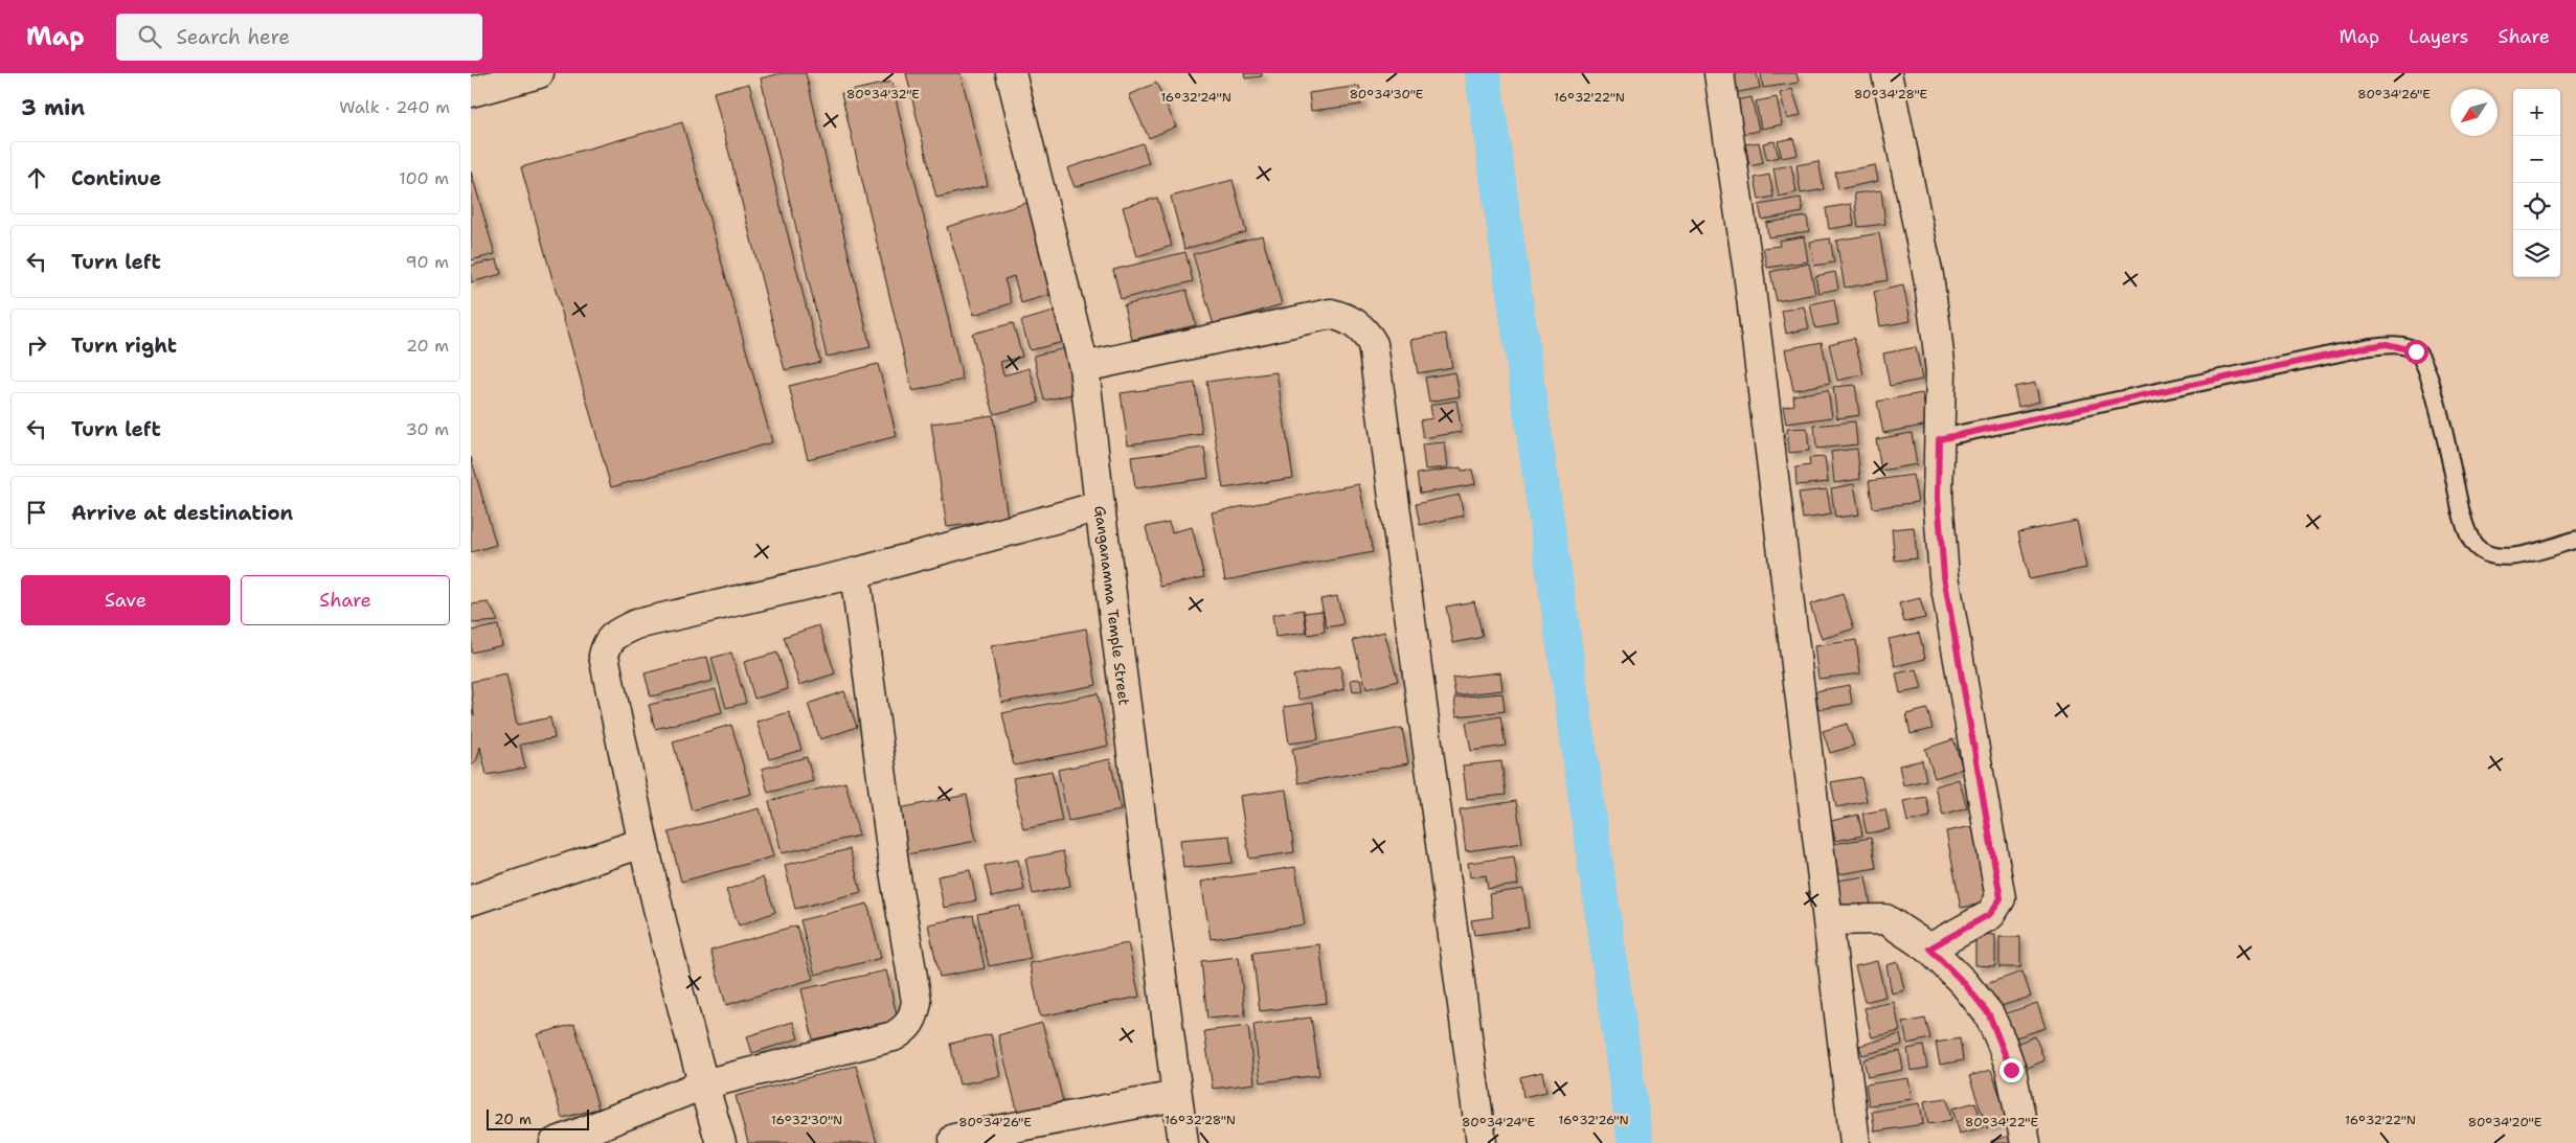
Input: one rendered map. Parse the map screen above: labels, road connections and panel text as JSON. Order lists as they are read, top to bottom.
{
  "streets": {
    "street": ["Ganganamma Temple Street"]
  },
  "scale_bar": "20 m",
  "north": "bottom left",
  "page": {
    "header": "Map",
    "search": "Search here",
    "nav": ["Map", "Layers", "Share"],
    "heading": ["3 min", "Walk · 240 m"],
    "map_buttons": ["+", "−"],
    "list": [
      ["Continue", "100 m"],
      ["Turn left", "90 m"],
      ["Turn right", "20 m"],
      ["Turn left", "30 m"],
      "Arrive at destination"
    ],
    "buttons": ["Save", "Share"],
    "scale": "20 m"
  },
  "coordinates": [
    "80°34'32\"E",
    "80°34'30\"E",
    "80°34'28\"E",
    "80°34'26\"E",
    "16°32'24\"N",
    "16°32'22\"N",
    "16°32'30\"N",
    "16°32'28\"N",
    "16°32'26\"N",
    "80°34'24\"E",
    "80°34'22\"E",
    "80°34'20\"E"
  ]
}
